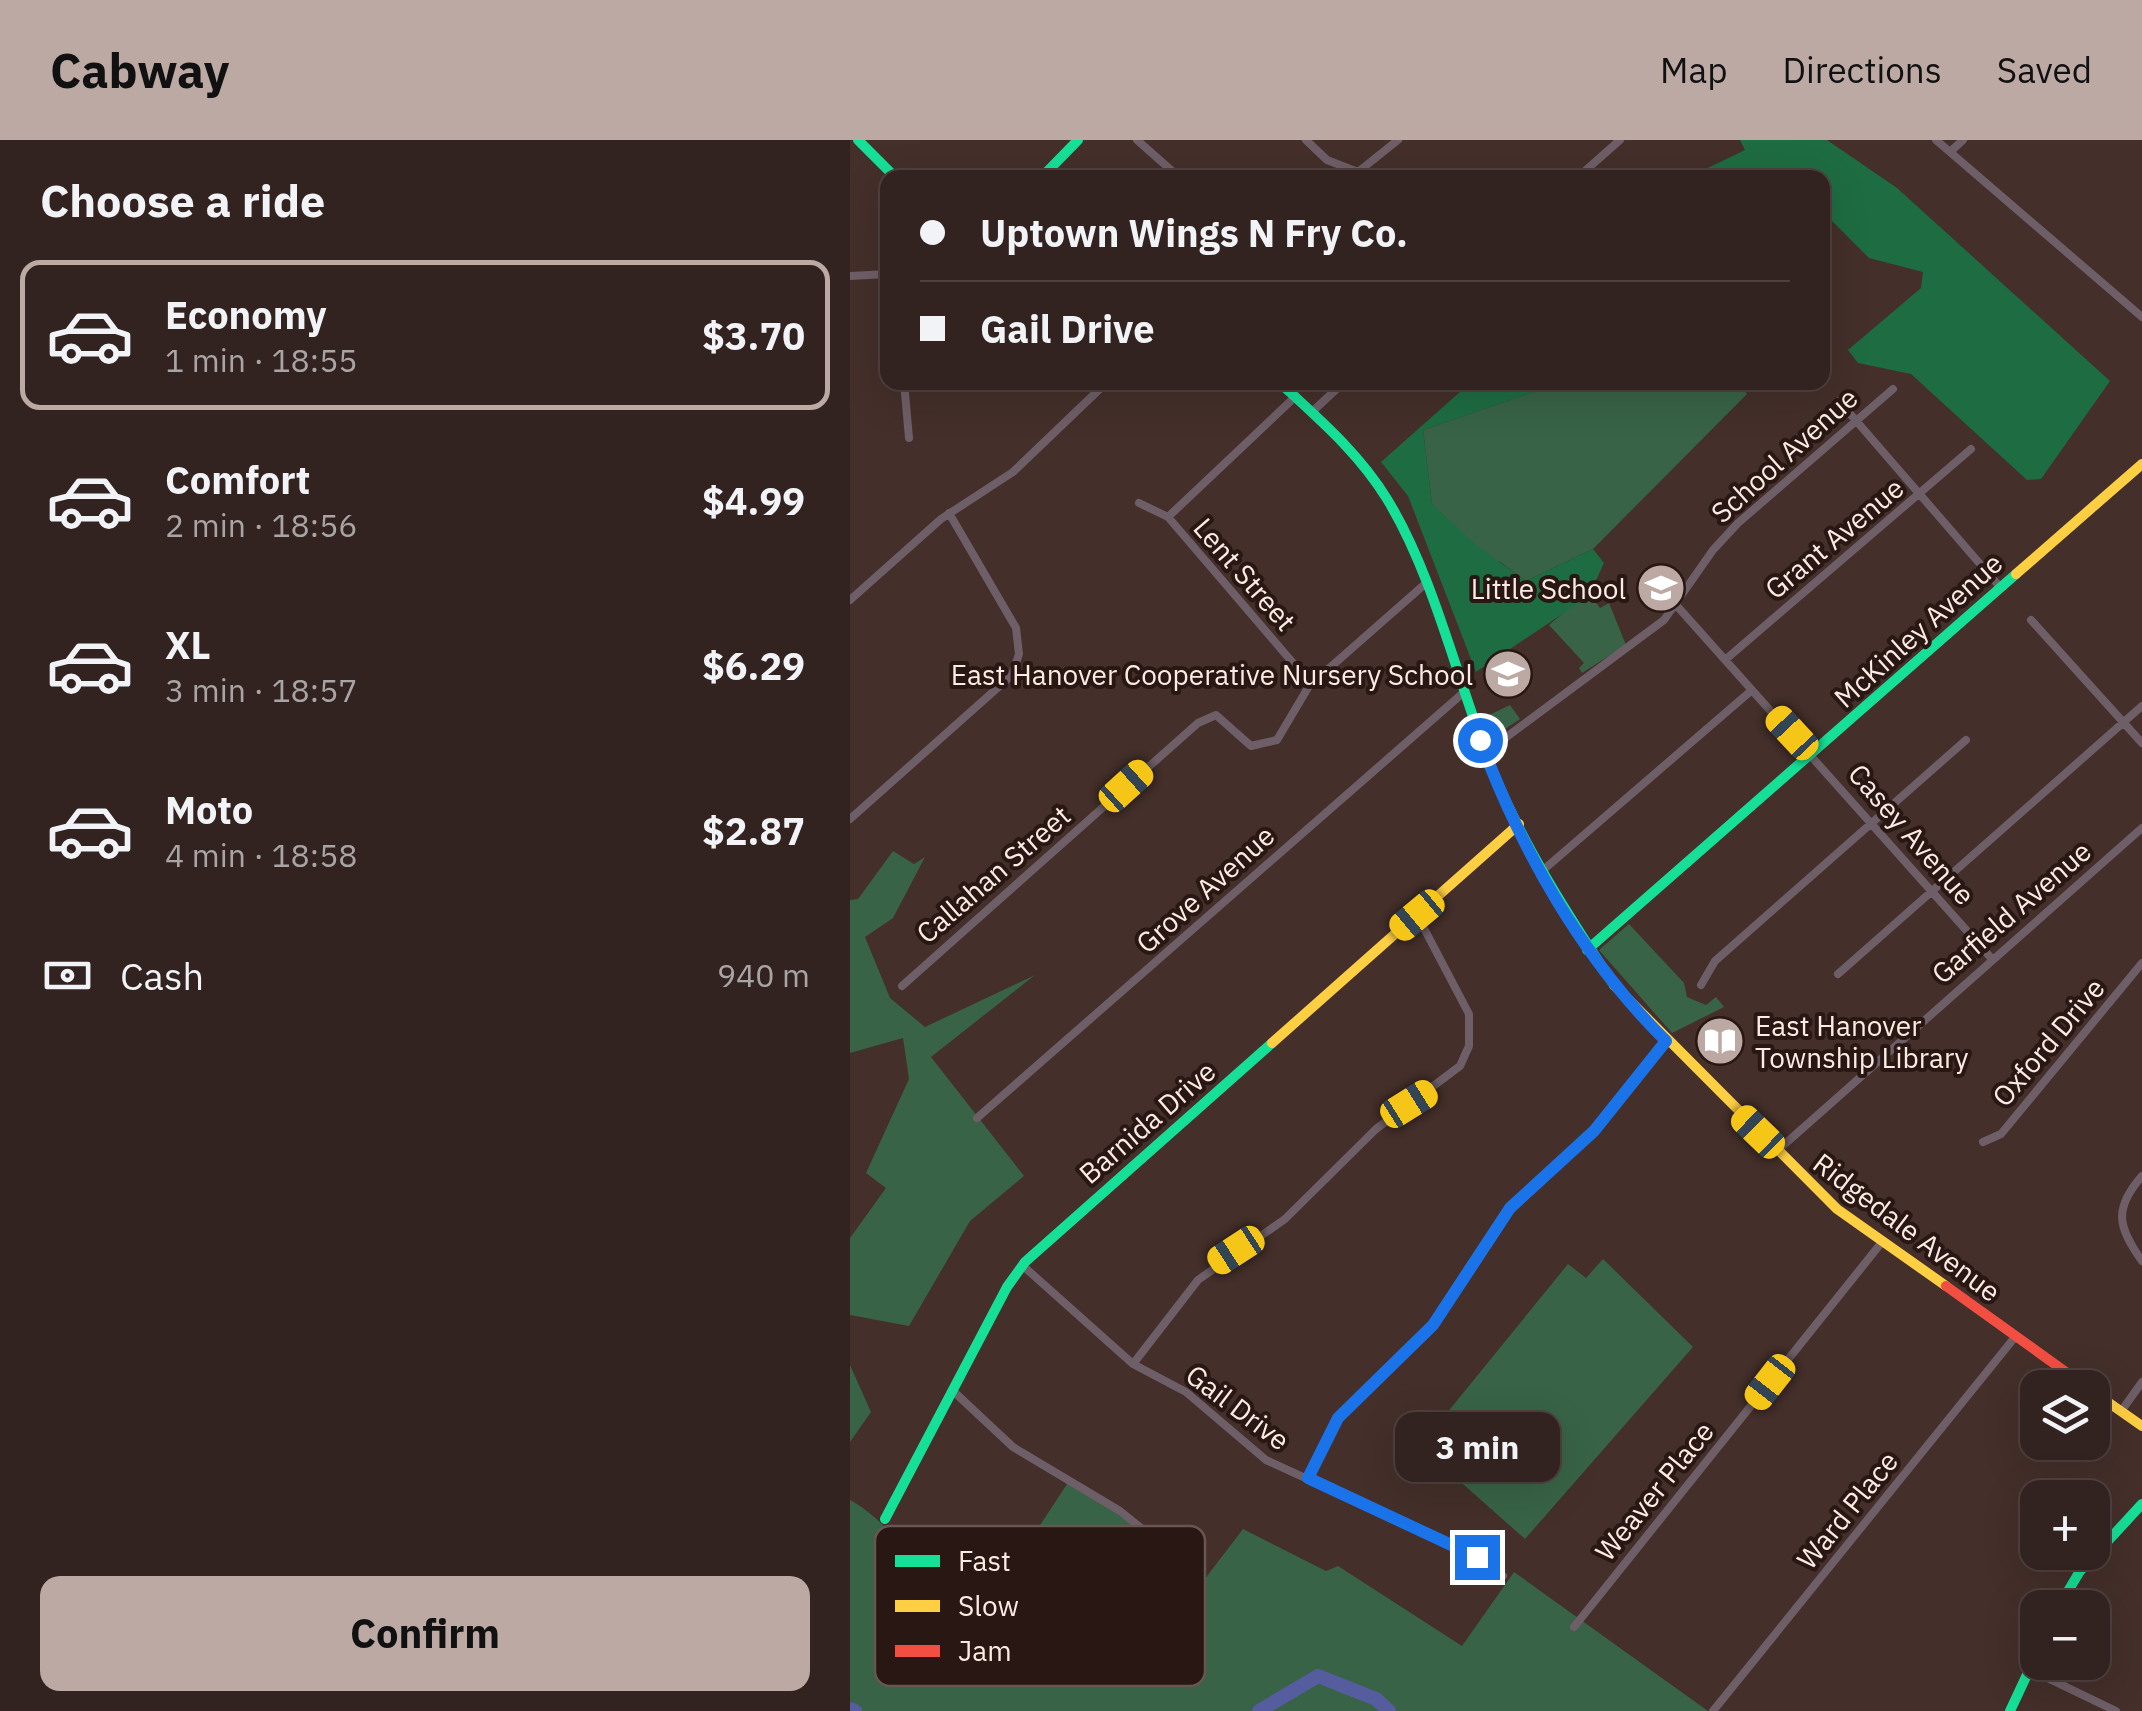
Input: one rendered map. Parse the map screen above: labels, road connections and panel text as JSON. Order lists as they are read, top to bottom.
{
  "streets": {
    "street": [
      "School Avenue",
      "Grant Avenue",
      "Lent Street",
      "McKinley Avenue",
      "Casey Avenue",
      "Callahan Street",
      "Grove Avenue",
      "Garfield Avenue",
      "Oxford Drive",
      "Barnida Drive",
      "Ridgedale Avenue",
      "Gail Drive",
      "Weaver Place",
      "Ward Place"
    ]
  },
  "crossings": [
    ["School Avenue", "Casey Avenue"],
    ["School Avenue", "Ridgedale Avenue"],
    ["Grant Avenue", "Casey Avenue"],
    ["Lent Street", "Callahan Street"],
    ["McKinley Avenue", "Casey Avenue"],
    ["McKinley Avenue", "Ridgedale Avenue"],
    ["Casey Avenue", "Garfield Avenue"],
    ["Grove Avenue", "Ridgedale Avenue"],
    ["Garfield Avenue", "Ridgedale Avenue"],
    ["Barnida Drive", "Ridgedale Avenue"],
    ["Barnida Drive", "Gail Drive"],
    ["Ridgedale Avenue", "Weaver Place"],
    ["Ridgedale Avenue", "Ward Place"]
  ],
  "places": {
    "school or university": ["Little School", "East Hanover Cooperative Nursery School"],
    "library": ["East Hanover Township Library"]
  },
  "legend": ["Fast", "Slow", "Jam"],
  "page": {
    "header": "Cabway",
    "nav": ["Map", "Directions", "Saved"],
    "heading": "Choose a ride",
    "banner": ["Uptown Wings N Fry Co.", "Gail Drive"],
    "list": [
      {
        "name": "Economy",
        "note": "1 min · 18:55",
        "value": "$3.70"
      },
      {
        "name": "Comfort",
        "note": "2 min · 18:56",
        "value": "$4.99"
      },
      {
        "name": "XL",
        "note": "3 min · 18:57",
        "value": "$6.29"
      },
      {
        "name": "Moto",
        "note": "4 min · 18:58",
        "value": "$2.87"
      }
    ],
    "pay": ["Cash", "940 m"],
    "map_buttons": ["+", "−"],
    "bubble": "3 min",
    "buttons": "Confirm"
  }
}
